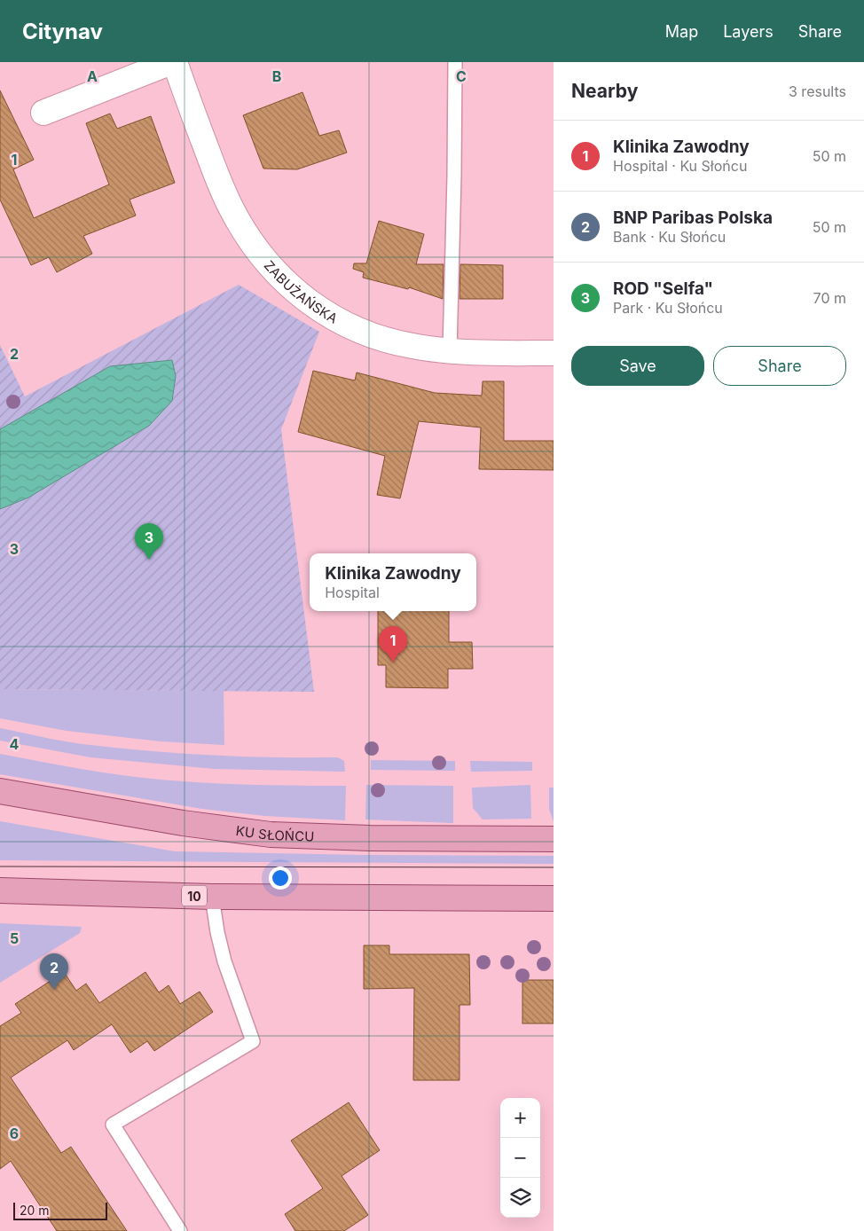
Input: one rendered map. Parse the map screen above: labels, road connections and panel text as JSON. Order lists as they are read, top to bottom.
{
  "streets": {
    "main road": ["KU SŁOŃCU", "10"],
    "street": ["ZABUŻAŃSKA"]
  },
  "scale_bar": "20 m",
  "page": {
    "header": "Citynav",
    "nav": ["Map", "Layers", "Share"],
    "heading": ["Nearby", "3 results"],
    "list": [
      {
        "mark": "1",
        "name": "Klinika Zawodny",
        "note": "Hospital · Ku Słońcu",
        "value": "50 m"
      },
      {
        "mark": "2",
        "name": "BNP Paribas Polska",
        "note": "Bank · Ku Słońcu",
        "value": "50 m"
      },
      {
        "mark": "3",
        "name": "ROD \"Selfa\"",
        "note": "Park · Ku Słońcu",
        "value": "70 m"
      }
    ],
    "buttons": ["Save", "Share"],
    "pins": ["3", "1", "2"],
    "popup": ["Klinika Zawodny", "Hospital"],
    "map_buttons": ["+", "−"],
    "scale": "20 m"
  },
  "grid": {
    "columns": ["A", "B", "C"],
    "rows": [
      "1",
      "2",
      "3",
      "4",
      "5",
      "6"
    ]
  }
}
